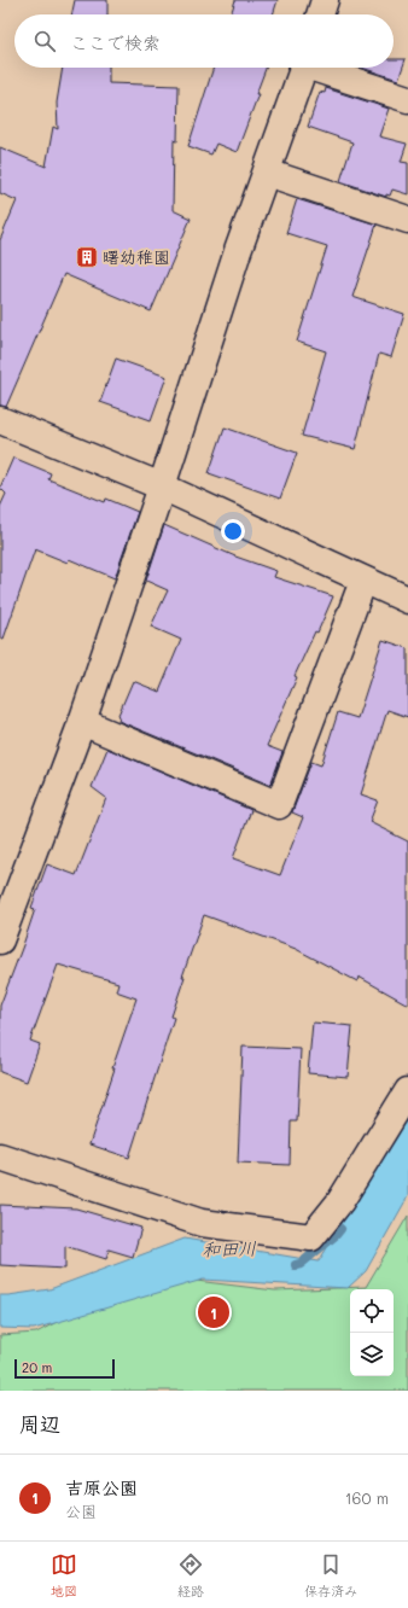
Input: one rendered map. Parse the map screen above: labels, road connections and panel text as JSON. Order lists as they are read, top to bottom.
{
  "water": ["和田川"],
  "places": {
    "building": ["曙幼稚園"]
  },
  "scale_bar": "20 m",
  "page": {
    "search": "ここで検索",
    "pins": "1",
    "scale": "20 m",
    "heading": "周辺",
    "list": [
      {
        "mark": "1",
        "name": "吉原公園",
        "note": "公園",
        "value": "160 m"
      }
    ],
    "nav": ["地図", "経路", "保存済み"]
  }
}
